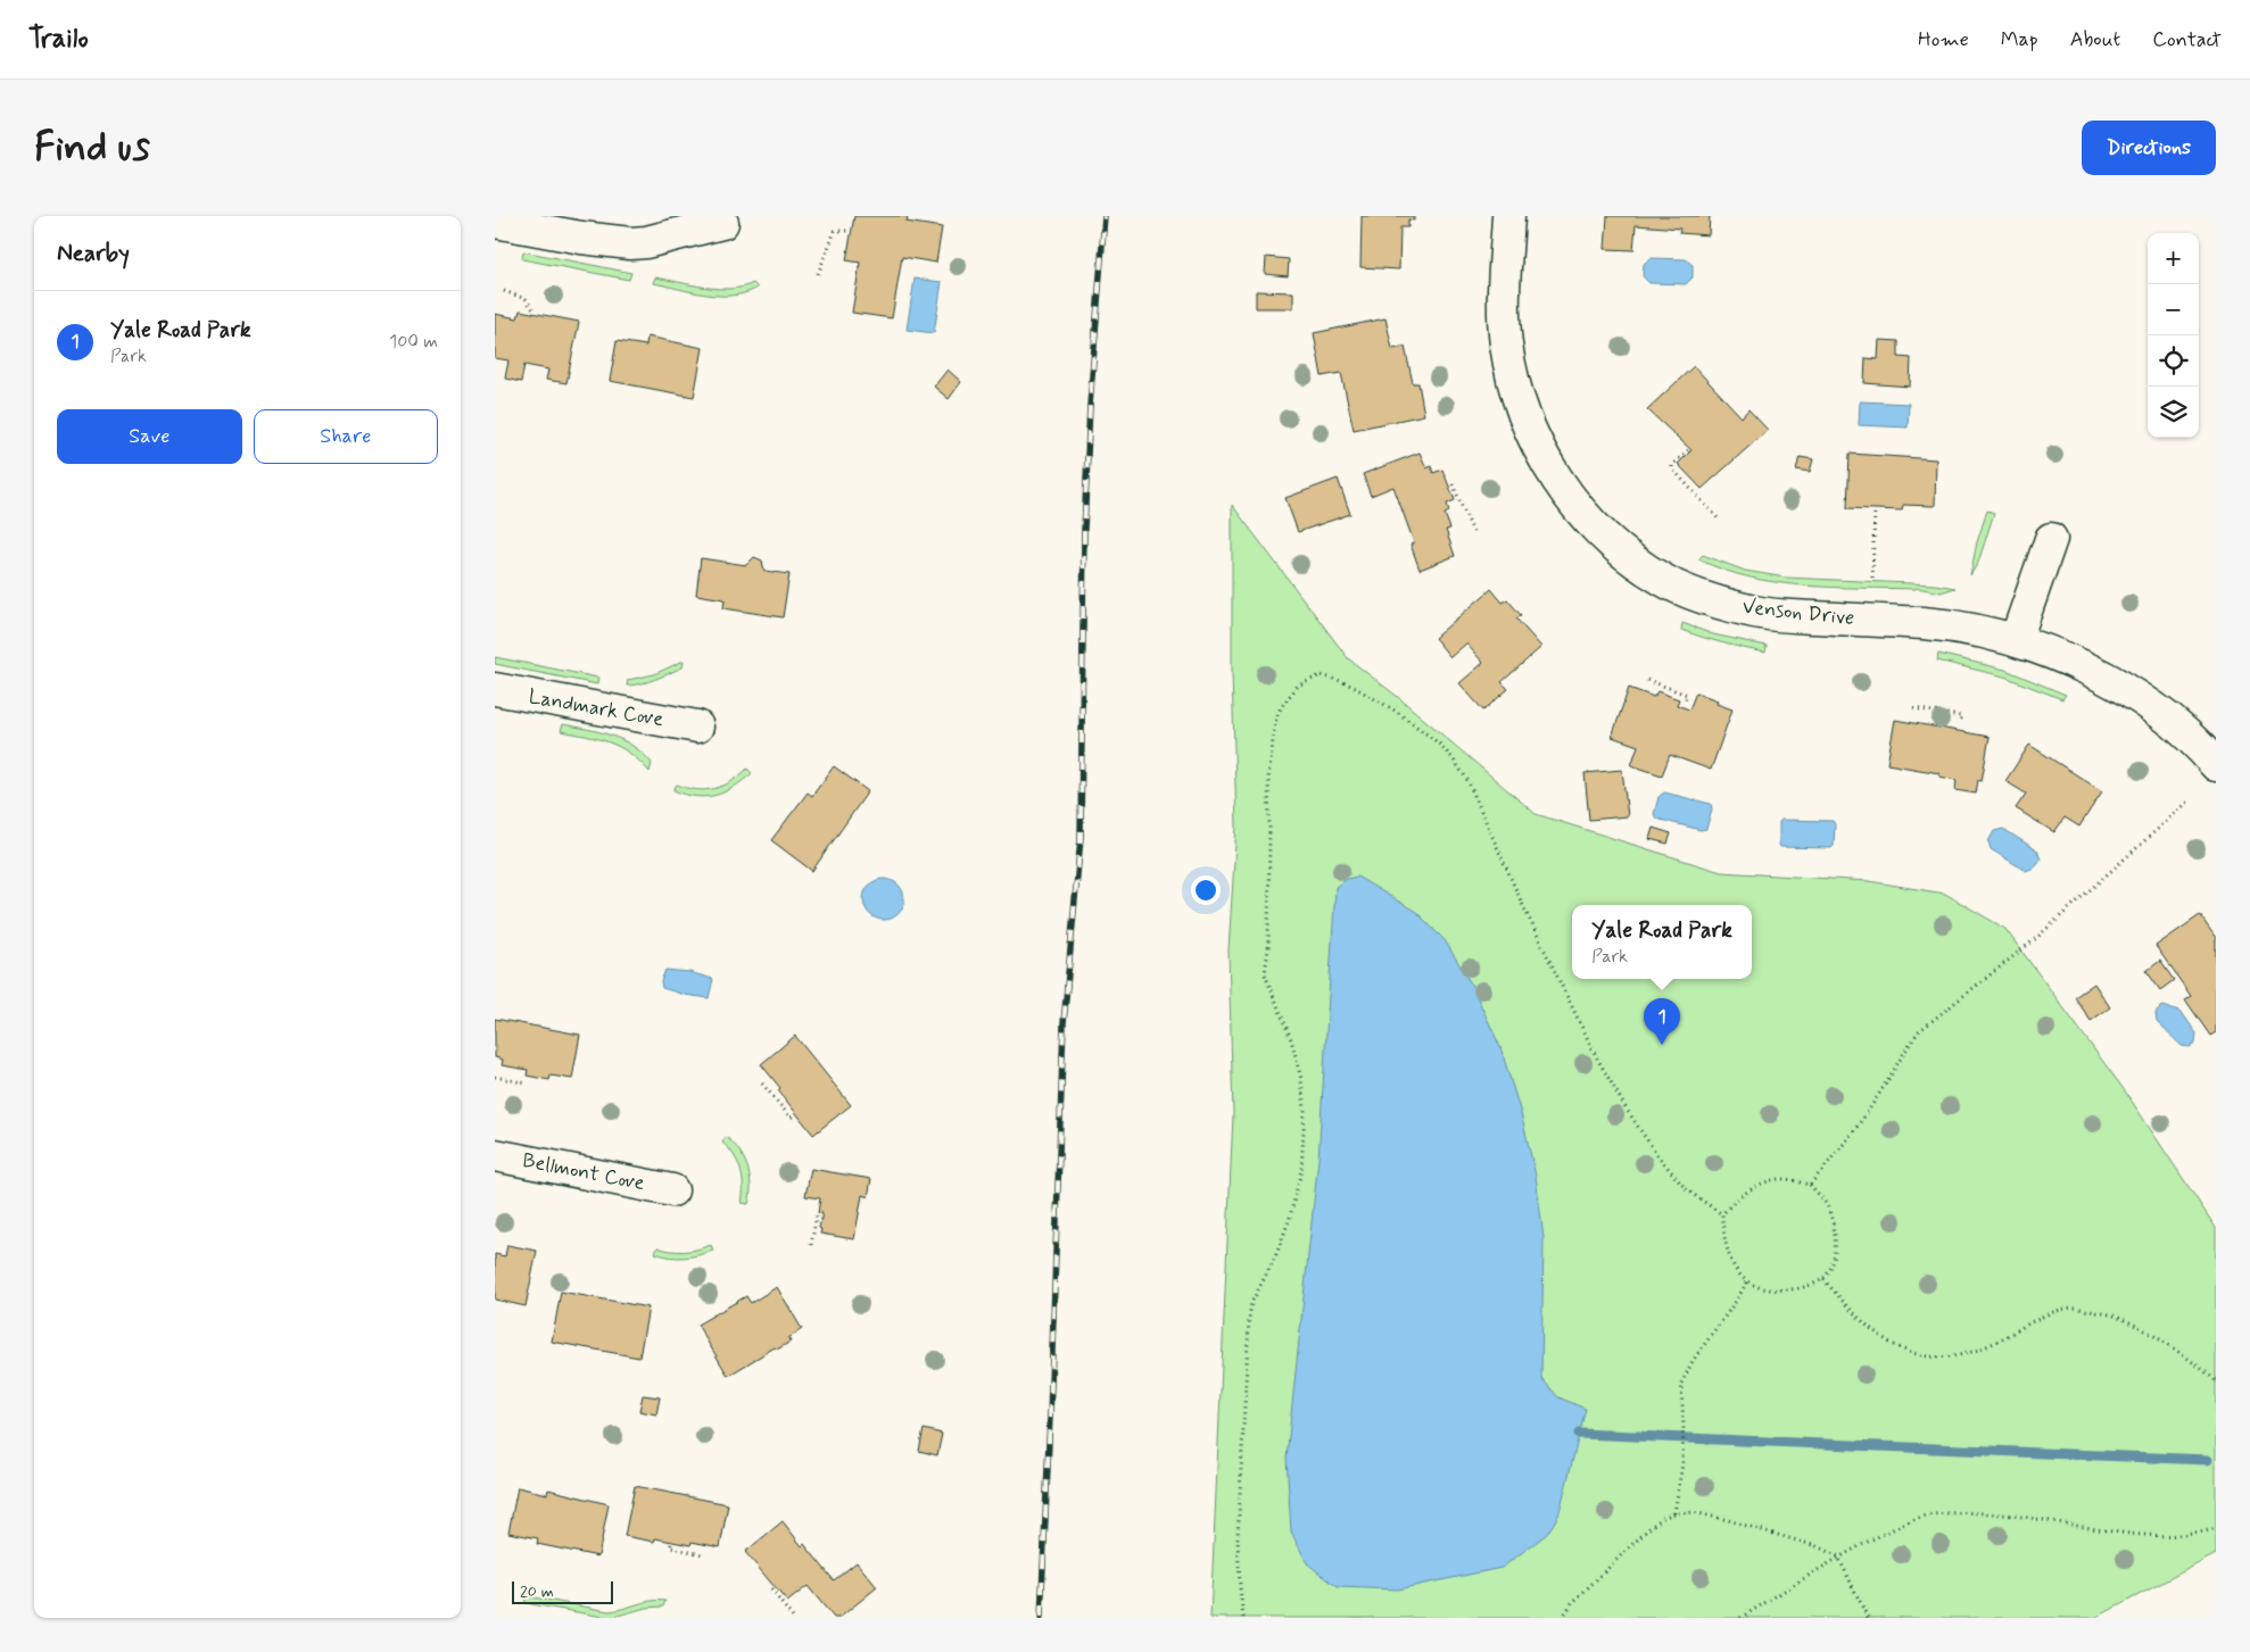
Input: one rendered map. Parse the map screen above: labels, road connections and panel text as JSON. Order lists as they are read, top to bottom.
{
  "streets": {
    "street": ["Venson Drive", "Landmark Cove", "Bellmont Cove"]
  },
  "scale_bar": "20 m",
  "page": {
    "header": "Trailo",
    "nav": [
      "Home",
      "Map",
      "About",
      "Contact"
    ],
    "buttons": [
      "Directions",
      ["Save", "Share"]
    ],
    "title": "Find us",
    "heading": "Nearby",
    "map_buttons": ["+", "−"],
    "list": [
      {
        "mark": "1",
        "name": "Yale Road Park",
        "note": "Park",
        "value": "100 m"
      }
    ],
    "popup": ["Yale Road Park", "Park"],
    "pins": "1",
    "scale": "20 m"
  }
}
